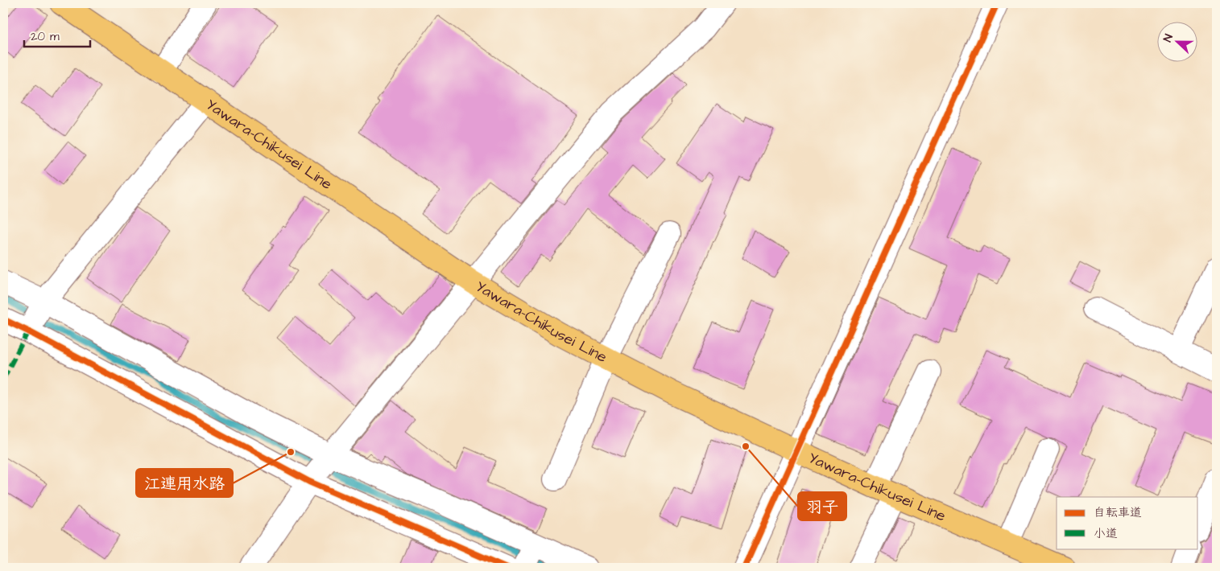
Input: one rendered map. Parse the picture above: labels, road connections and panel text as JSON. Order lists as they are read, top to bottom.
{
  "streets": {
    "main road": ["Yawara-Chikusei Line"]
  },
  "places": ["羽子", "江連用水路"],
  "legend": ["自転車道", "小道"],
  "scale_bar": "20 m",
  "north": "left"
}
